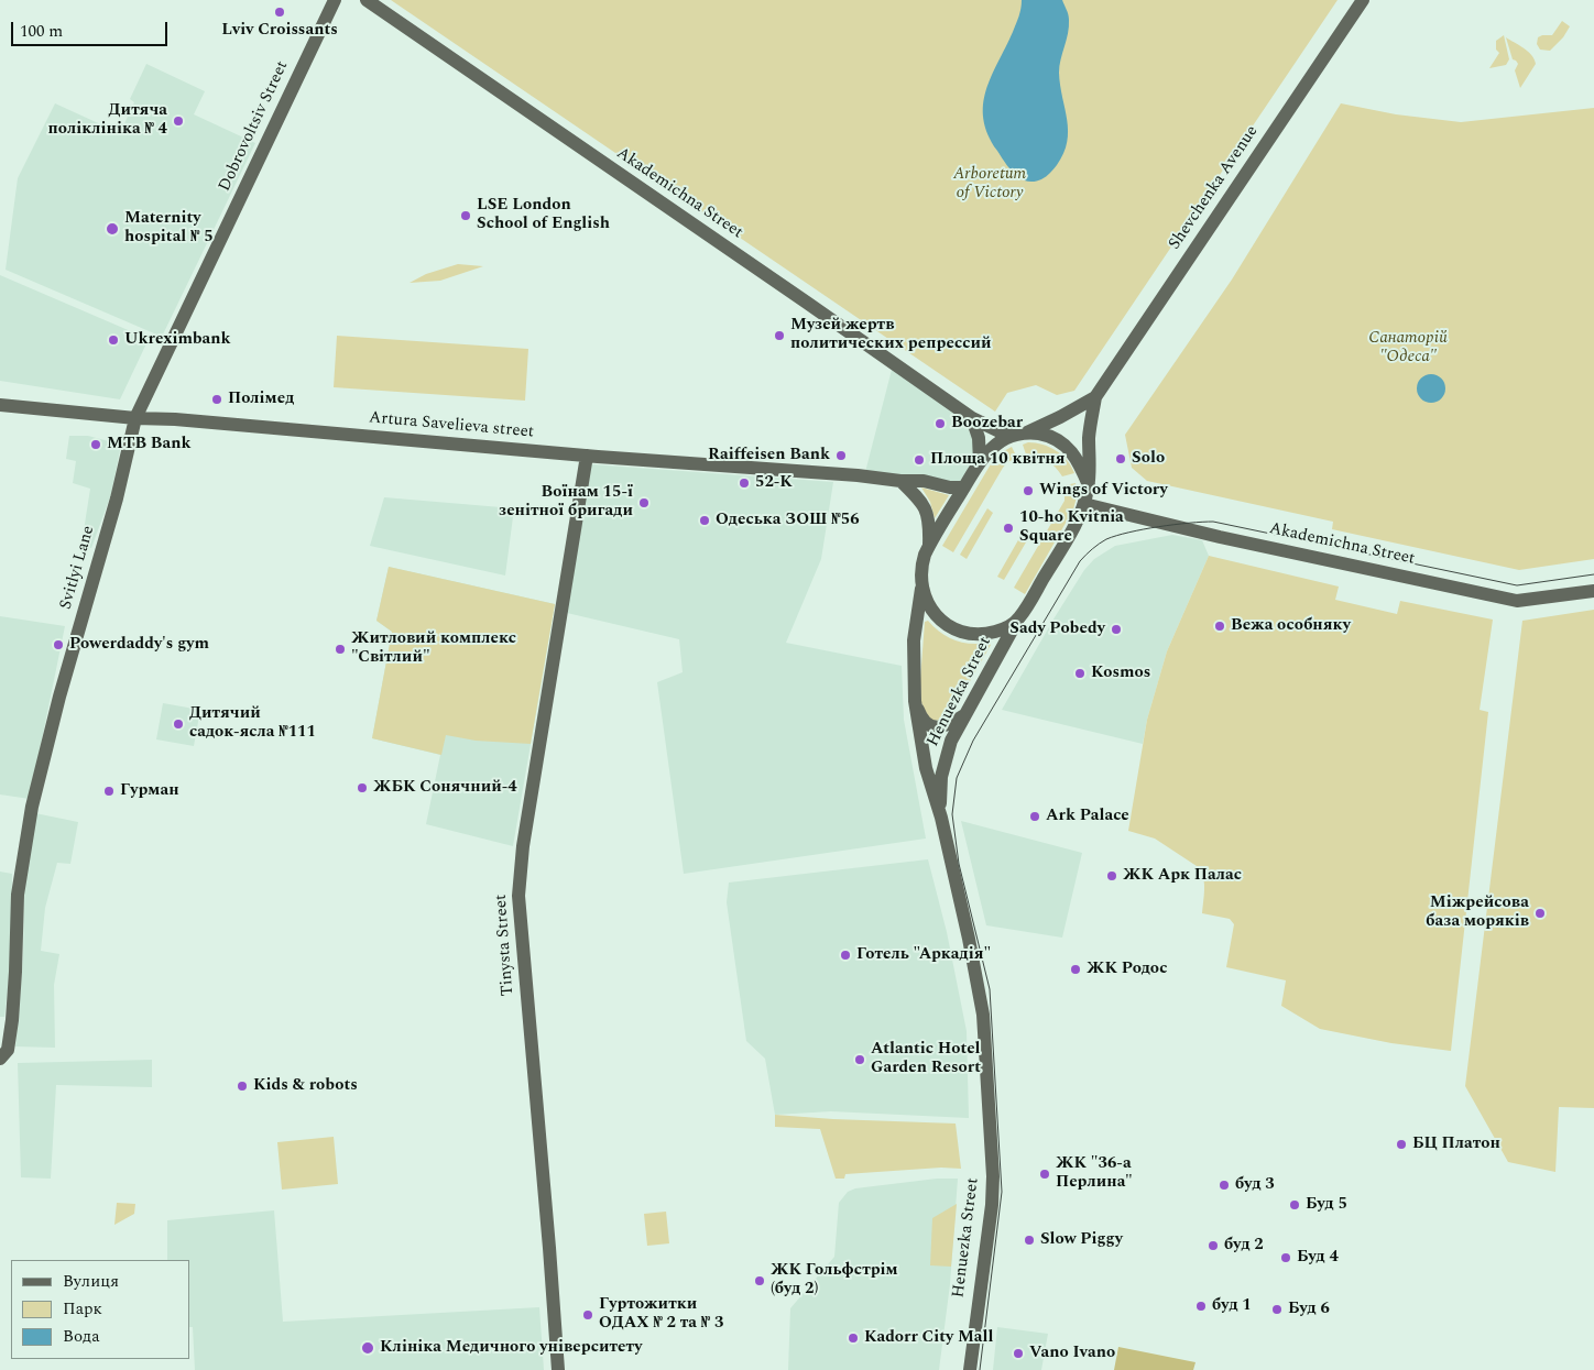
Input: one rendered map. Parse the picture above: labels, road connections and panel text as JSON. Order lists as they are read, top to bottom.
{
  "streets": {
    "street": [
      "Dobrovoltsiv Street",
      "Shevchenka Avenue",
      "Akademichna Street",
      "Artura Savelieva street",
      "Svitlyi Lane",
      "Henuezka Street",
      "Tinysta Street"
    ]
  },
  "crossings": [
    ["Dobrovoltsiv Street", "Artura Savelieva street"],
    ["Dobrovoltsiv Street", "Svitlyi Lane"],
    ["Shevchenka Avenue", "Akademichna Street"],
    ["Shevchenka Avenue", "Artura Savelieva street"],
    ["Shevchenka Avenue", "Henuezka Street"],
    ["Akademichna Street", "Artura Savelieva street"],
    ["Akademichna Street", "Henuezka Street"],
    ["Artura Savelieva street", "Svitlyi Lane"],
    ["Artura Savelieva street", "Henuezka Street"],
    ["Artura Savelieva street", "Tinysta Street"]
  ],
  "parks": ["Arboretum of Victory", "Санаторій \"Одеса\""],
  "places": [
    "Lviv Croissants",
    "Дитяча поліклініка № 4",
    "LSE London School of English",
    "Maternity hospital № 5",
    "Музей жертв политических репрессий",
    "Ukreximbank",
    "Полімед",
    "Boozebar",
    "MTB Bank",
    "Raiffeisen Bank",
    "Solo",
    "Площа 10 квітня",
    "52-К",
    "Wings of Victory",
    "Воїнам 15-ї зенітної бригади",
    "Одеська ЗОШ №56",
    "10-ho Kvitnia Square",
    "Вежа особняку",
    "Sady Pobedy",
    "Powerdaddy's gym",
    "Житловий комплекс \"Світлий\"",
    "Kosmos",
    "Дитячий садок-ясла №111",
    "ЖБК Сонячний-4",
    "Гурман",
    "Ark Palace",
    "ЖК Арк Палас",
    "Міжрейсова база моряків",
    "Готель \"Аркадія\"",
    "ЖК Родос",
    "Atlantic Hotel Garden Resort",
    "Kids & robots",
    "БЦ Платон",
    "ЖК \"36-а Перлина\"",
    "буд 3",
    "Буд 5",
    "Slow Piggy",
    "буд 2",
    "Буд 4",
    "ЖК Гольфстрім (буд 2)",
    "буд 1",
    "Буд 6",
    "Гуртожитки ОДАХ № 2 та № 3",
    "Kadorr City Mall",
    "Клініка Медичного університету",
    "Vano Ivano"
  ],
  "legend": ["Вулиця", "Парк", "Вода"],
  "scale_bar": "100 m"
}
